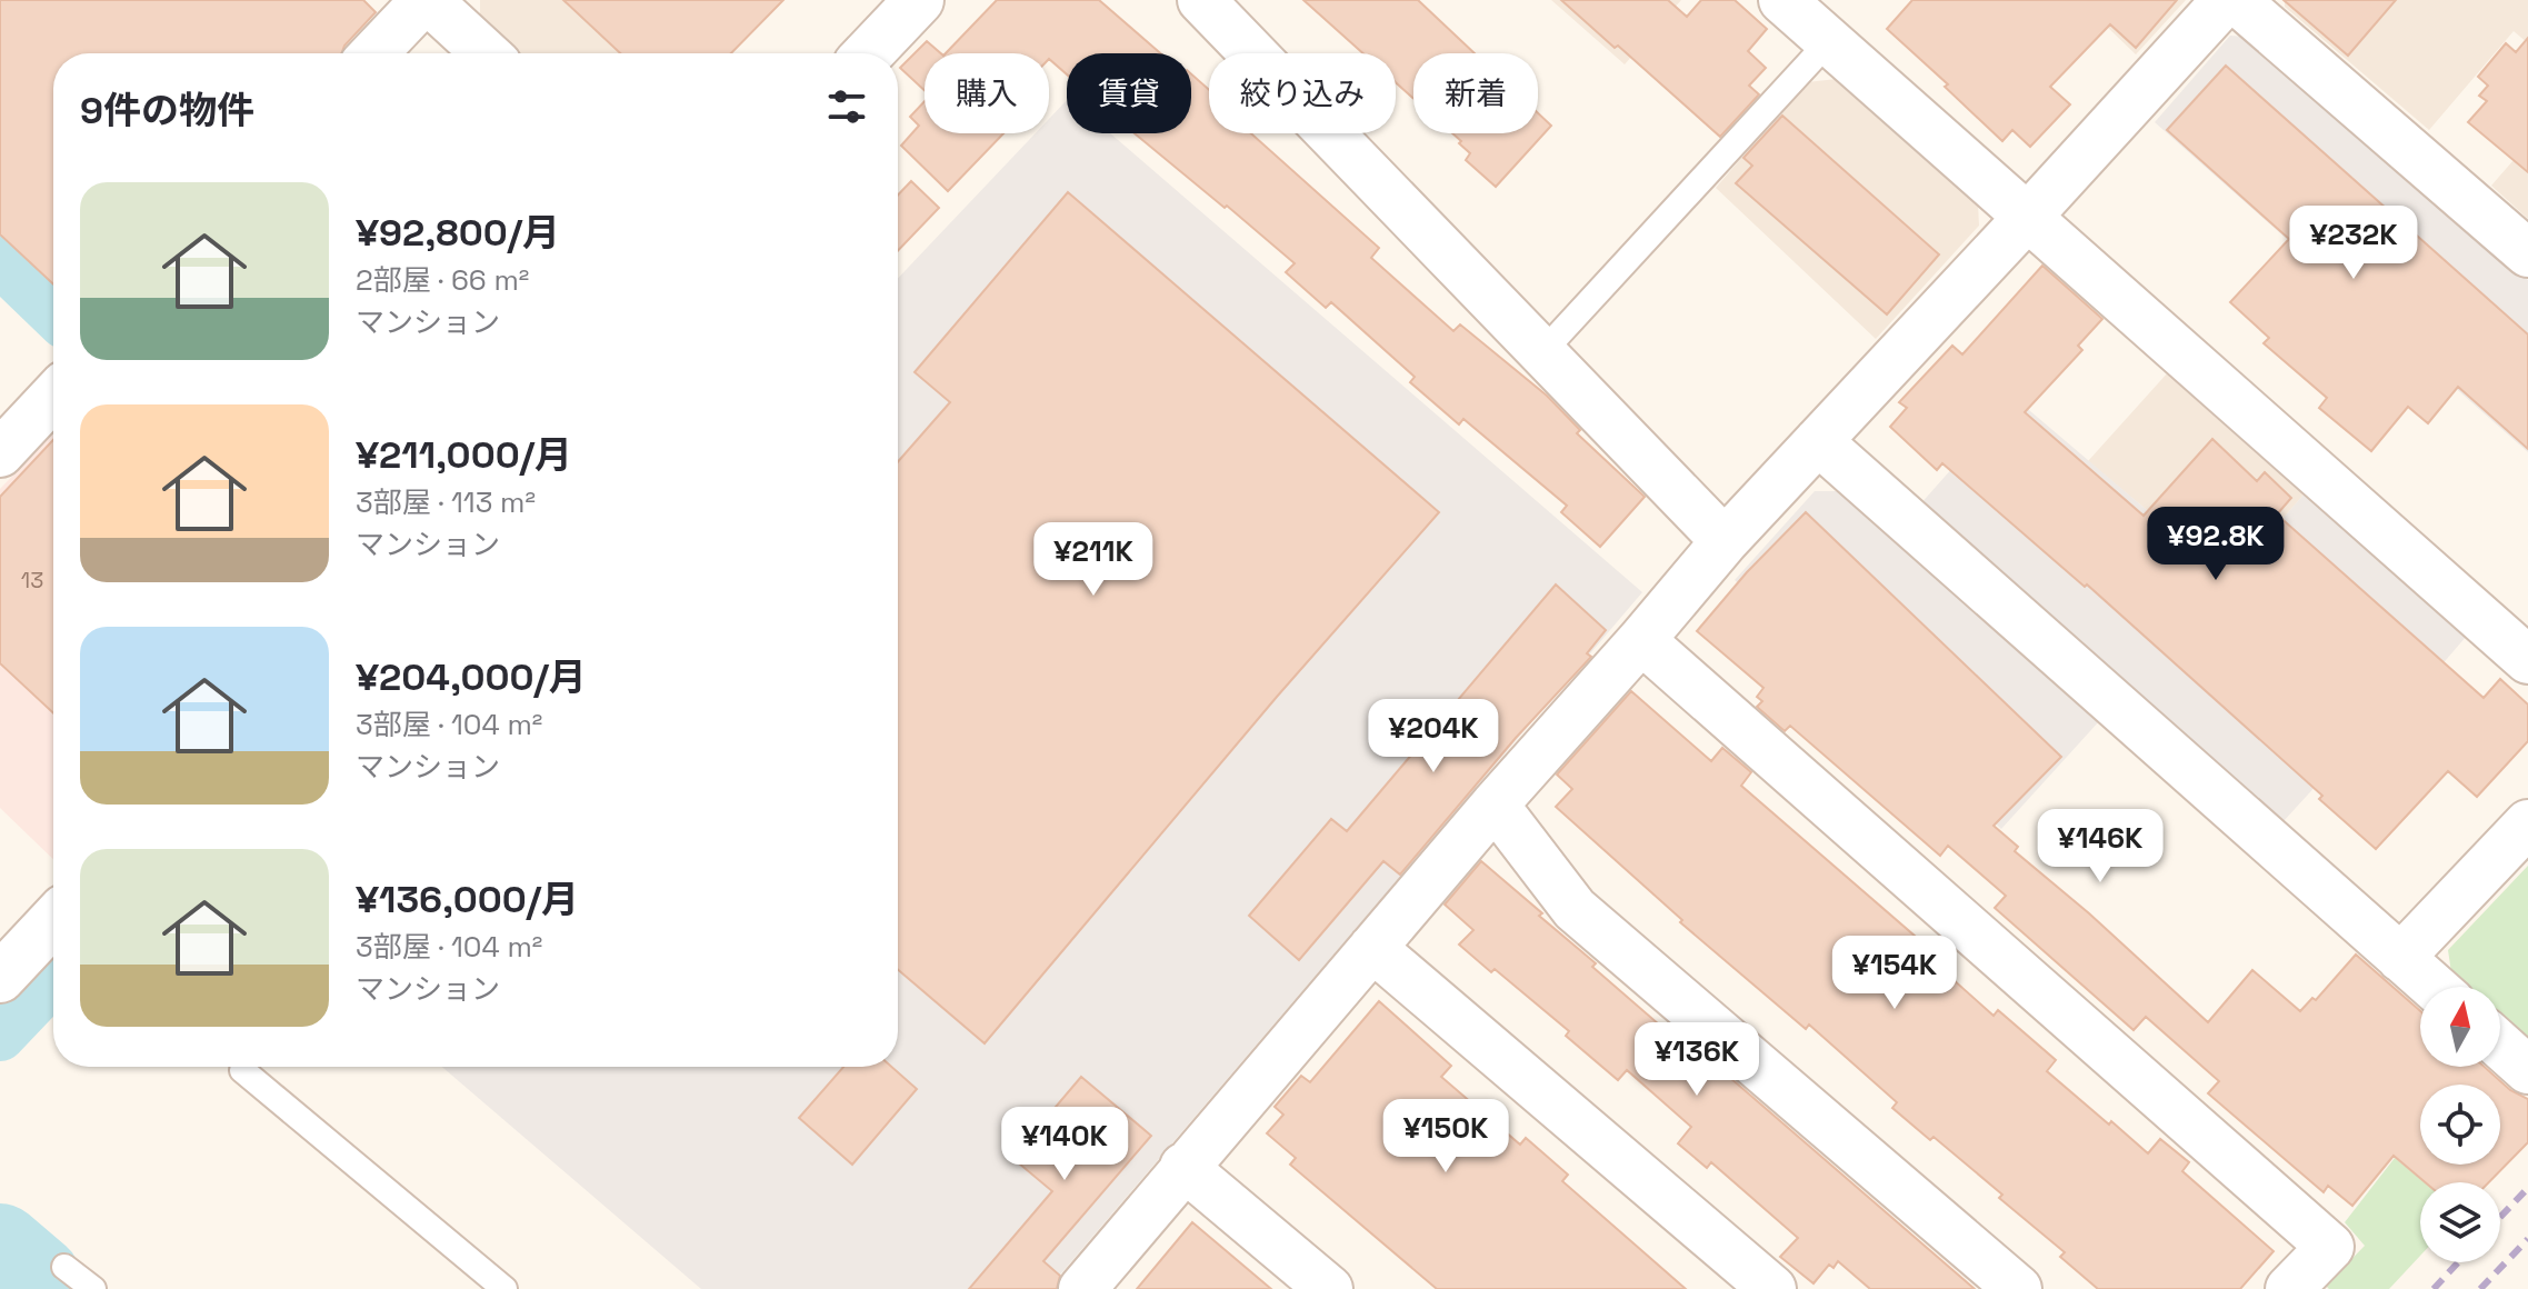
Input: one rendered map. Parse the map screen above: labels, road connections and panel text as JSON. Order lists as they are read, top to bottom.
{
  "house_numbers": ["13"],
  "north": "top",
  "page": {
    "chip": [
      "購入",
      "賃貸",
      "絞り込み",
      "新着"
    ],
    "heading": "9件の物件",
    "list": [
      {
        "name": "¥92,800/月",
        "note": "2部屋 · 66 m² · マンション"
      },
      {
        "name": "¥211,000/月",
        "note": "3部屋 · 113 m² · マンション"
      },
      {
        "name": "¥204,000/月",
        "note": "3部屋 · 104 m² · マンション"
      },
      {
        "name": "¥136,000/月",
        "note": "3部屋 · 104 m² · マンション"
      }
    ],
    "price": [
      "¥232K",
      "¥92.8K",
      "¥211K",
      "¥204K",
      "¥146K",
      "¥154K",
      "¥136K",
      "¥150K",
      "¥140K"
    ]
  }
}
